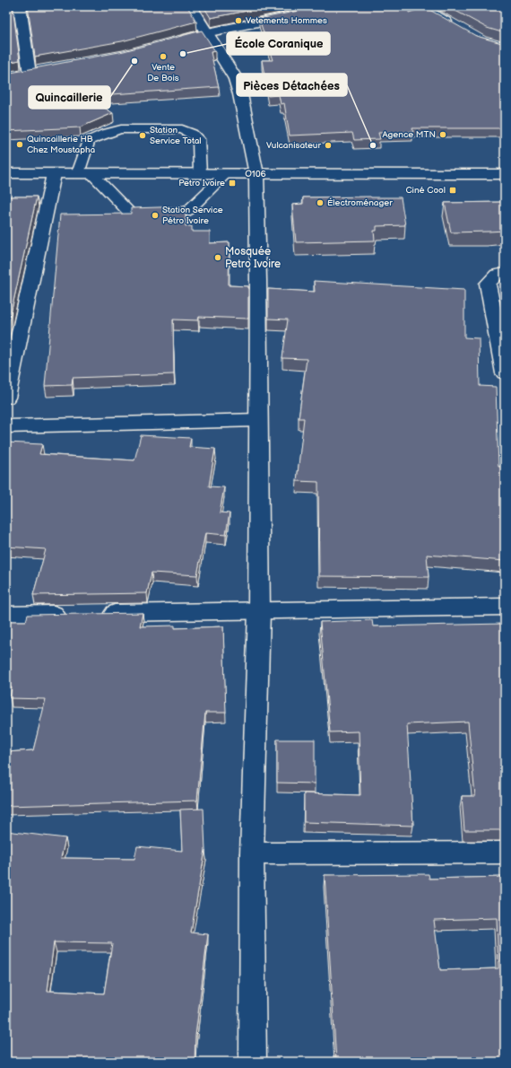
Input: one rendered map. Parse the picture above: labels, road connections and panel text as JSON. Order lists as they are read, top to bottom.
{
  "streets": {
    "street": ["O106"]
  },
  "places": {
    "other": [
      "Vetements Hommes",
      "École Coranique",
      "Vente De Bois",
      "Quincaillerie",
      "Agence MTN",
      "Station Service Total",
      "Quincaillerie HB Chez Moustapha",
      "Vulcanisateur",
      "Pièces Détachées",
      "Électroménager",
      "Station Service Pétro Ivoire",
      "Mosquée Petro Ivoire"
    ],
    "transit": ["Petro Ivoire", "Ciné Cool"]
  }
}
